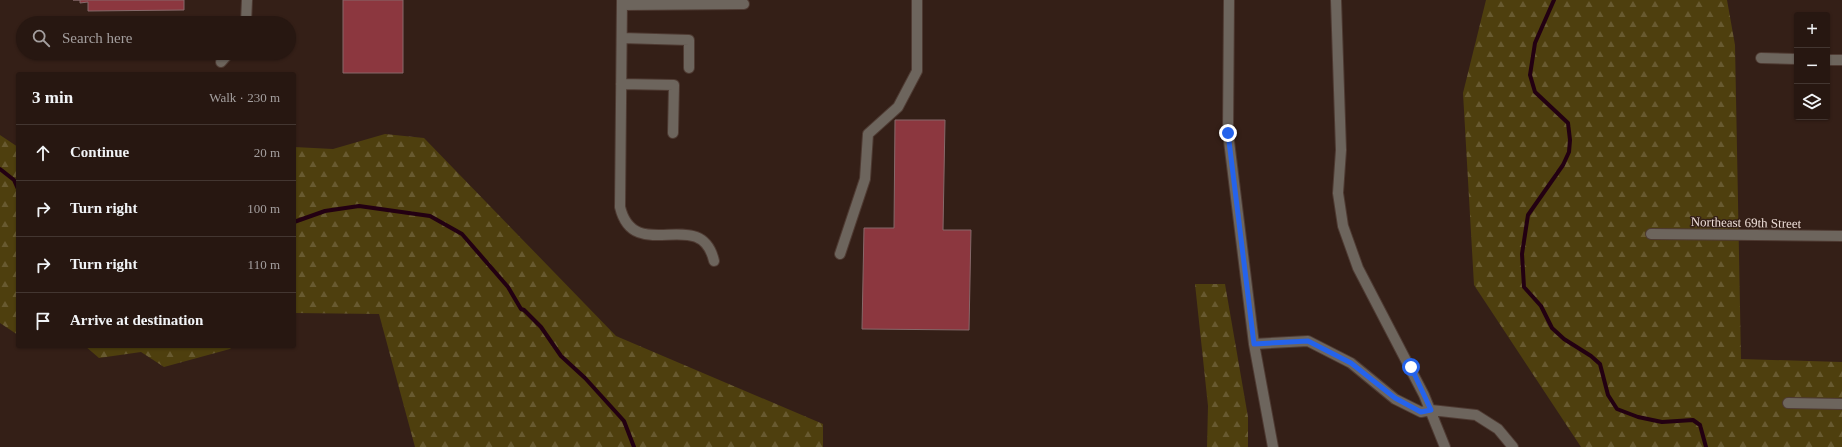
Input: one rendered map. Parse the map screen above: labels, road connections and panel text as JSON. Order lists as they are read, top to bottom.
{
  "streets": {
    "street": ["Northeast 69th Street"]
  },
  "page": {
    "map_buttons": ["+", "−"],
    "search": "Search here",
    "heading": ["3 min", "Walk · 230 m"],
    "list": [
      ["Continue", "20 m"],
      ["Turn right", "100 m"],
      ["Turn right", "110 m"],
      "Arrive at destination"
    ]
  }
}
